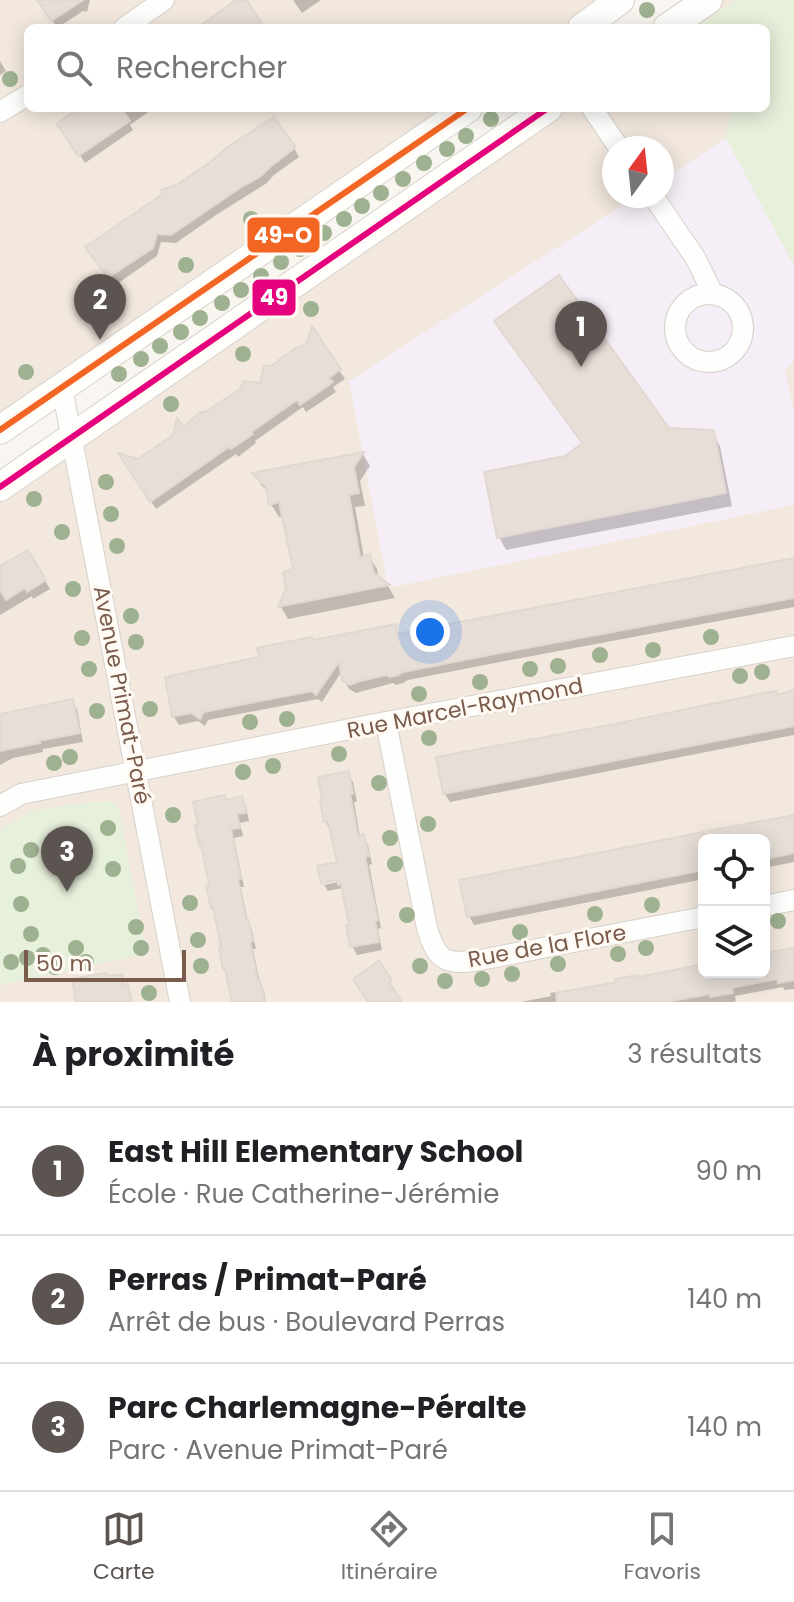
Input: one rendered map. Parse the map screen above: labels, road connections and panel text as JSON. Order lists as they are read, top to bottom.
{
  "streets": {
    "street": ["Avenue Primat-Paré", "Rue Marcel-Raymond", "Rue de la Flore"]
  },
  "crossings": [
    ["Avenue Primat-Paré", "Rue Marcel-Raymond"],
    ["Rue Marcel-Raymond", "Rue de la Flore"]
  ],
  "lines": ["transit line 49", "transit line 49-O"],
  "scale_bar": "50 m",
  "north": "top",
  "page": {
    "search": "Rechercher",
    "pins": ["2", "1", "3"],
    "scale": "50 m",
    "heading": ["À proximité", "3 résultats"],
    "list": [
      {
        "mark": "1",
        "name": "East Hill Elementary School",
        "note": "École · Rue Catherine-Jérémie",
        "value": "90 m"
      },
      {
        "mark": "2",
        "name": "Perras / Primat-Paré",
        "note": "Arrêt de bus · Boulevard Perras",
        "value": "140 m"
      },
      {
        "mark": "3",
        "name": "Parc Charlemagne-Péralte",
        "note": "Parc · Avenue Primat-Paré",
        "value": "140 m"
      }
    ],
    "nav": ["Carte", "Itinéraire", "Favoris"]
  }
}
